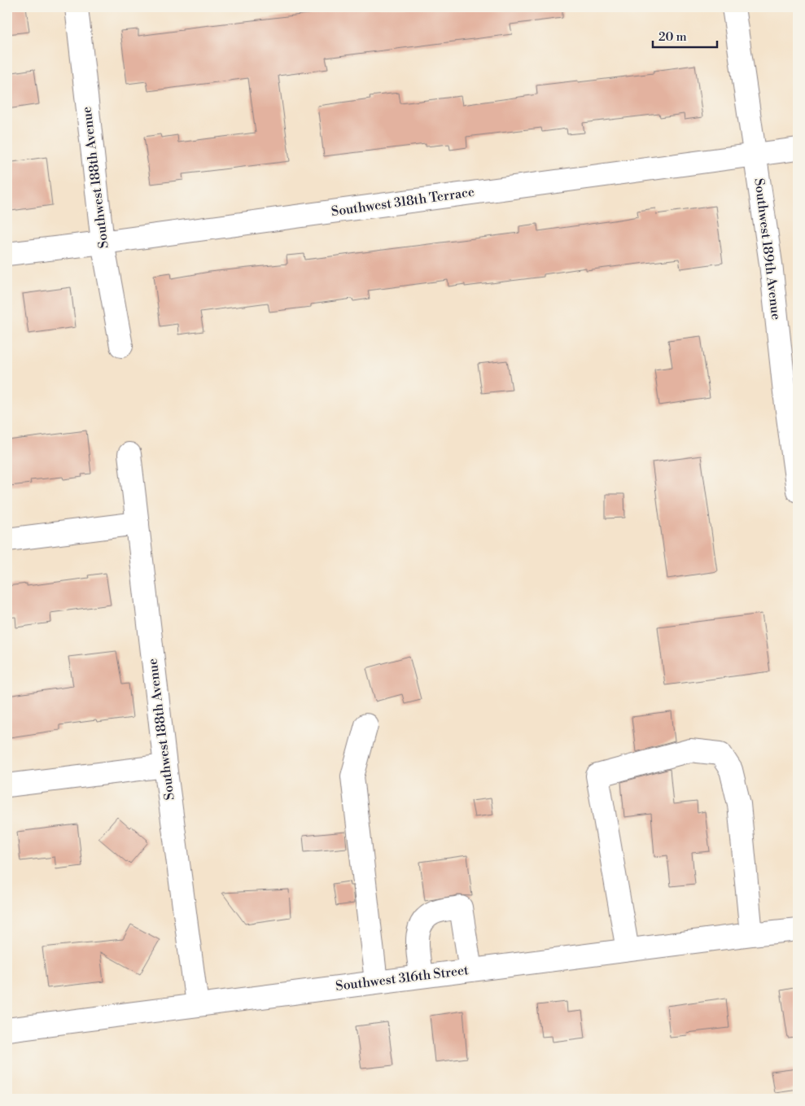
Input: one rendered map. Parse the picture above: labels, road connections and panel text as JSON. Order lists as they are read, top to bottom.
{
  "streets": {
    "street": [
      "Southwest 188th Avenue",
      "Southwest 318th Terrace",
      "Southwest 189th Avenue",
      "Southwest 316th Street"
    ]
  },
  "crossings": [
    ["Southwest 188th Avenue", "Southwest 318th Terrace"],
    ["Southwest 188th Avenue", "Southwest 316th Street"],
    ["Southwest 318th Terrace", "Southwest 189th Avenue"]
  ],
  "scale_bar": "20 m"
}
